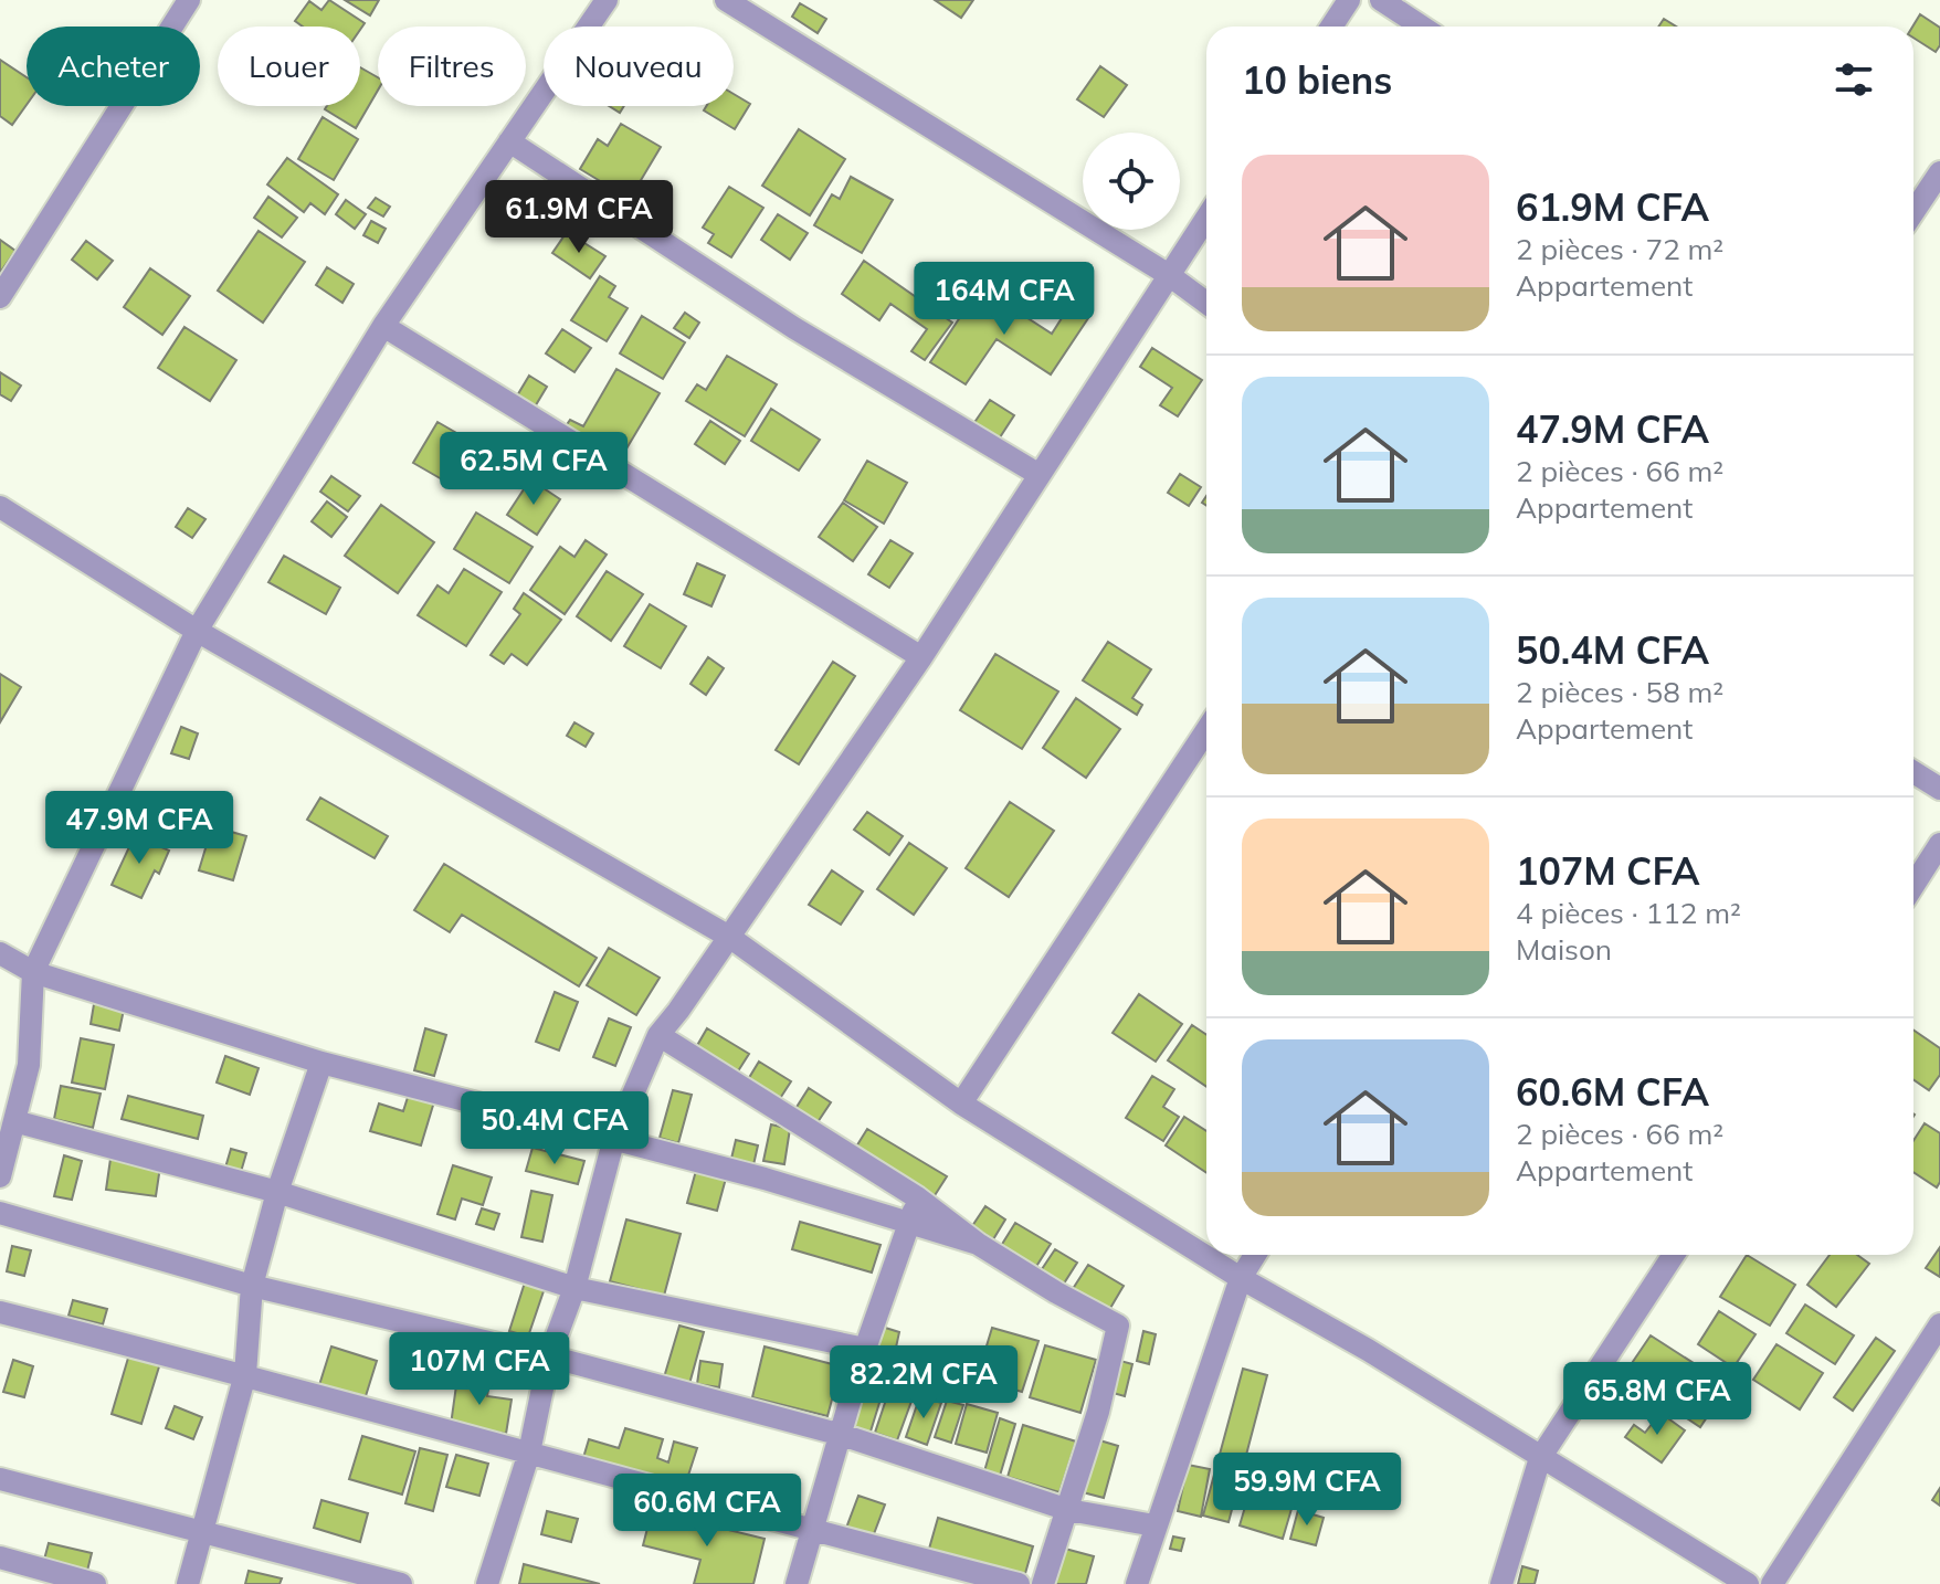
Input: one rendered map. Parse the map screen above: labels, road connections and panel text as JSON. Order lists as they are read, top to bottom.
{
  "page": {
    "chip": [
      "Acheter",
      "Louer",
      "Filtres",
      "Nouveau"
    ],
    "heading": "10 biens",
    "list": [
      {
        "name": "61.9M CFA",
        "note": "2 pièces · 72 m² · Appartement"
      },
      {
        "name": "47.9M CFA",
        "note": "2 pièces · 66 m² · Appartement"
      },
      {
        "name": "50.4M CFA",
        "note": "2 pièces · 58 m² · Appartement"
      },
      {
        "name": "107M CFA",
        "note": "4 pièces · 112 m² · Maison"
      },
      {
        "name": "60.6M CFA",
        "note": "2 pièces · 66 m² · Appartement"
      }
    ],
    "price": [
      "61.9M CFA",
      "164M CFA",
      "62.5M CFA",
      "47.9M CFA",
      "50.4M CFA",
      "107M CFA",
      "82.2M CFA",
      "65.8M CFA",
      "59.9M CFA",
      "60.6M CFA"
    ]
  }
}
